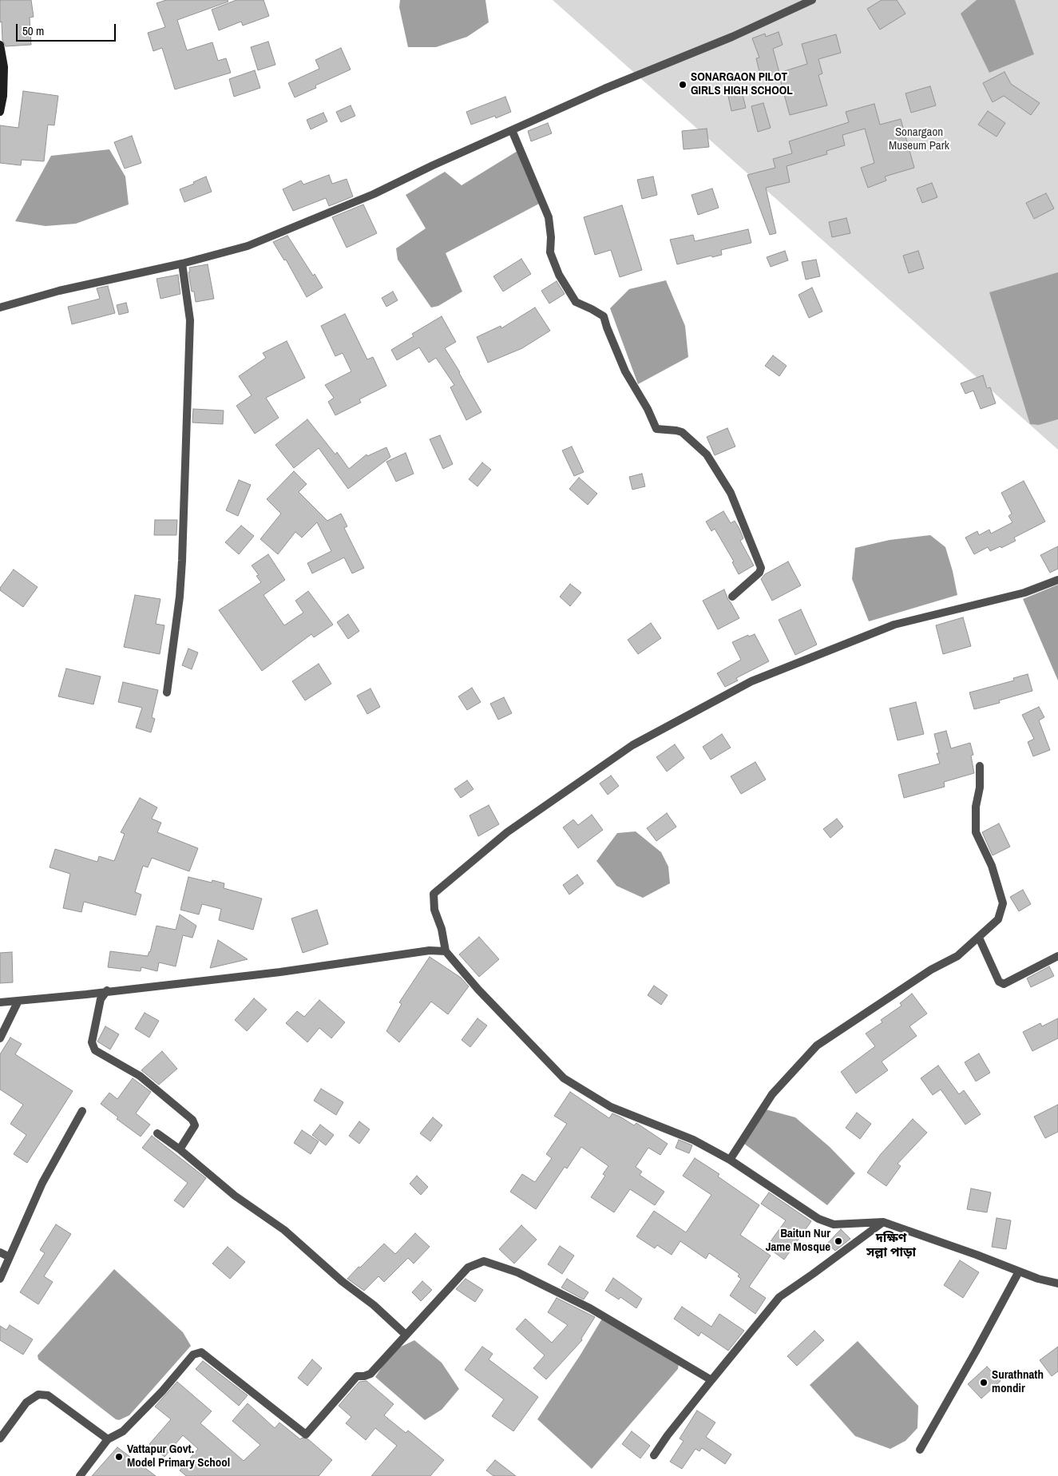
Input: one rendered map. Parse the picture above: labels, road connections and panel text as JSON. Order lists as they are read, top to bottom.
{
  "districts": ["দক্ষিণ সল্লা পাড়া"],
  "parks": ["Sonargaon Museum Park"],
  "places": [
    "SONARGAON PILOT GIRLS HIGH SCHOOL",
    "Baitun Nur Jame Mosque",
    "Surathnath mondir",
    "Vattapur Govt. Model Primary School"
  ],
  "scale_bar": "50 m"
}
